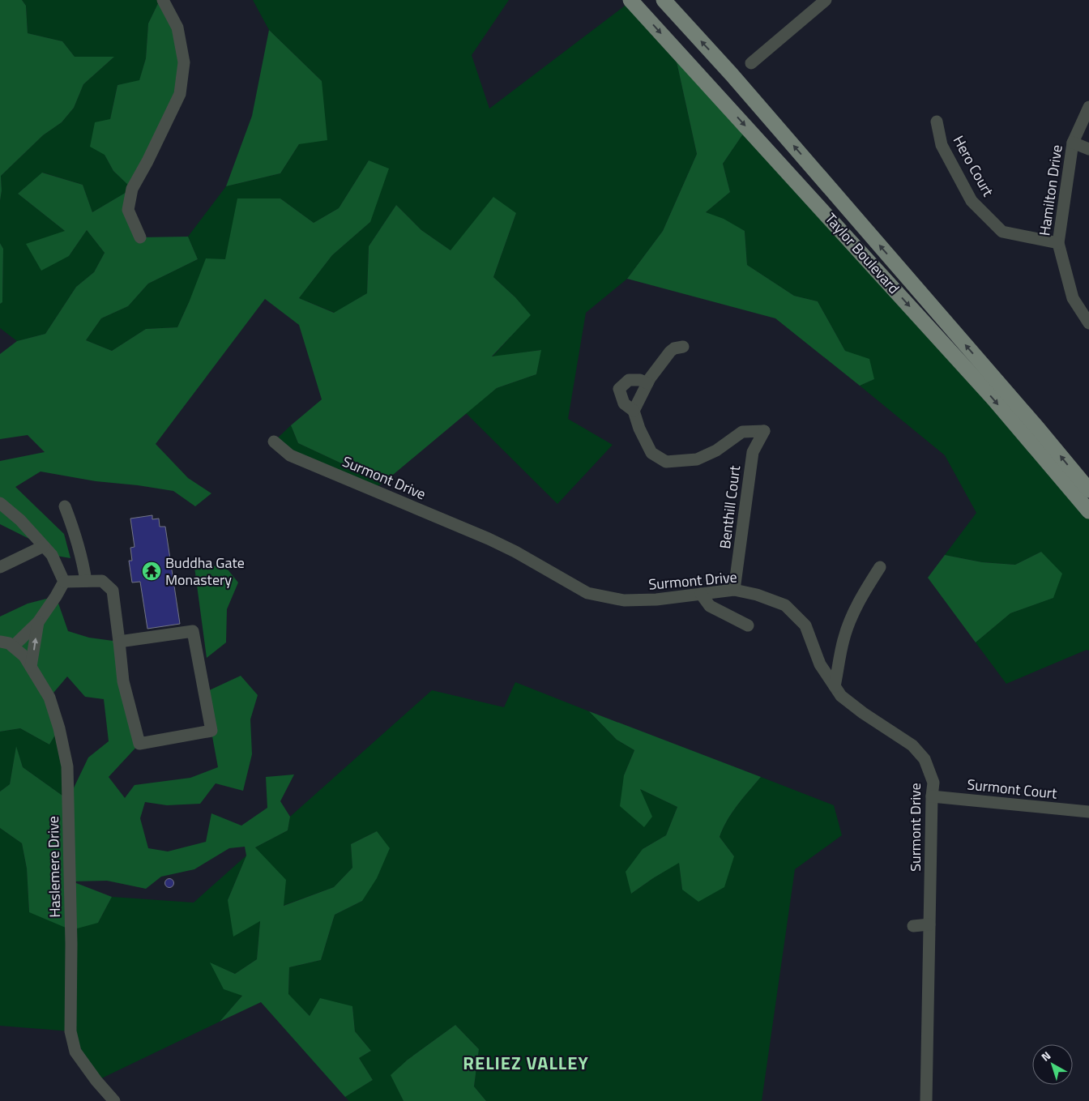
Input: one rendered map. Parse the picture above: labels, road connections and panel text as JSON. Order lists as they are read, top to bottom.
{
  "streets": {
    "main road": ["Taylor Boulevard"],
    "street": [
      "Hero Court",
      "Hamilton Drive",
      "Surmont Drive",
      "Benthill Court",
      "Surmont Court",
      "Haslemere Drive"
    ]
  },
  "crossings": [
    ["Hero Court", "Hamilton Drive"],
    ["Surmont Drive", "Benthill Court"],
    ["Surmont Drive", "Surmont Court"]
  ],
  "districts": ["RELIEZ VALLEY"],
  "places": {
    "temple": ["Buddha Gate Monastery"]
  },
  "north": "top left"
}
